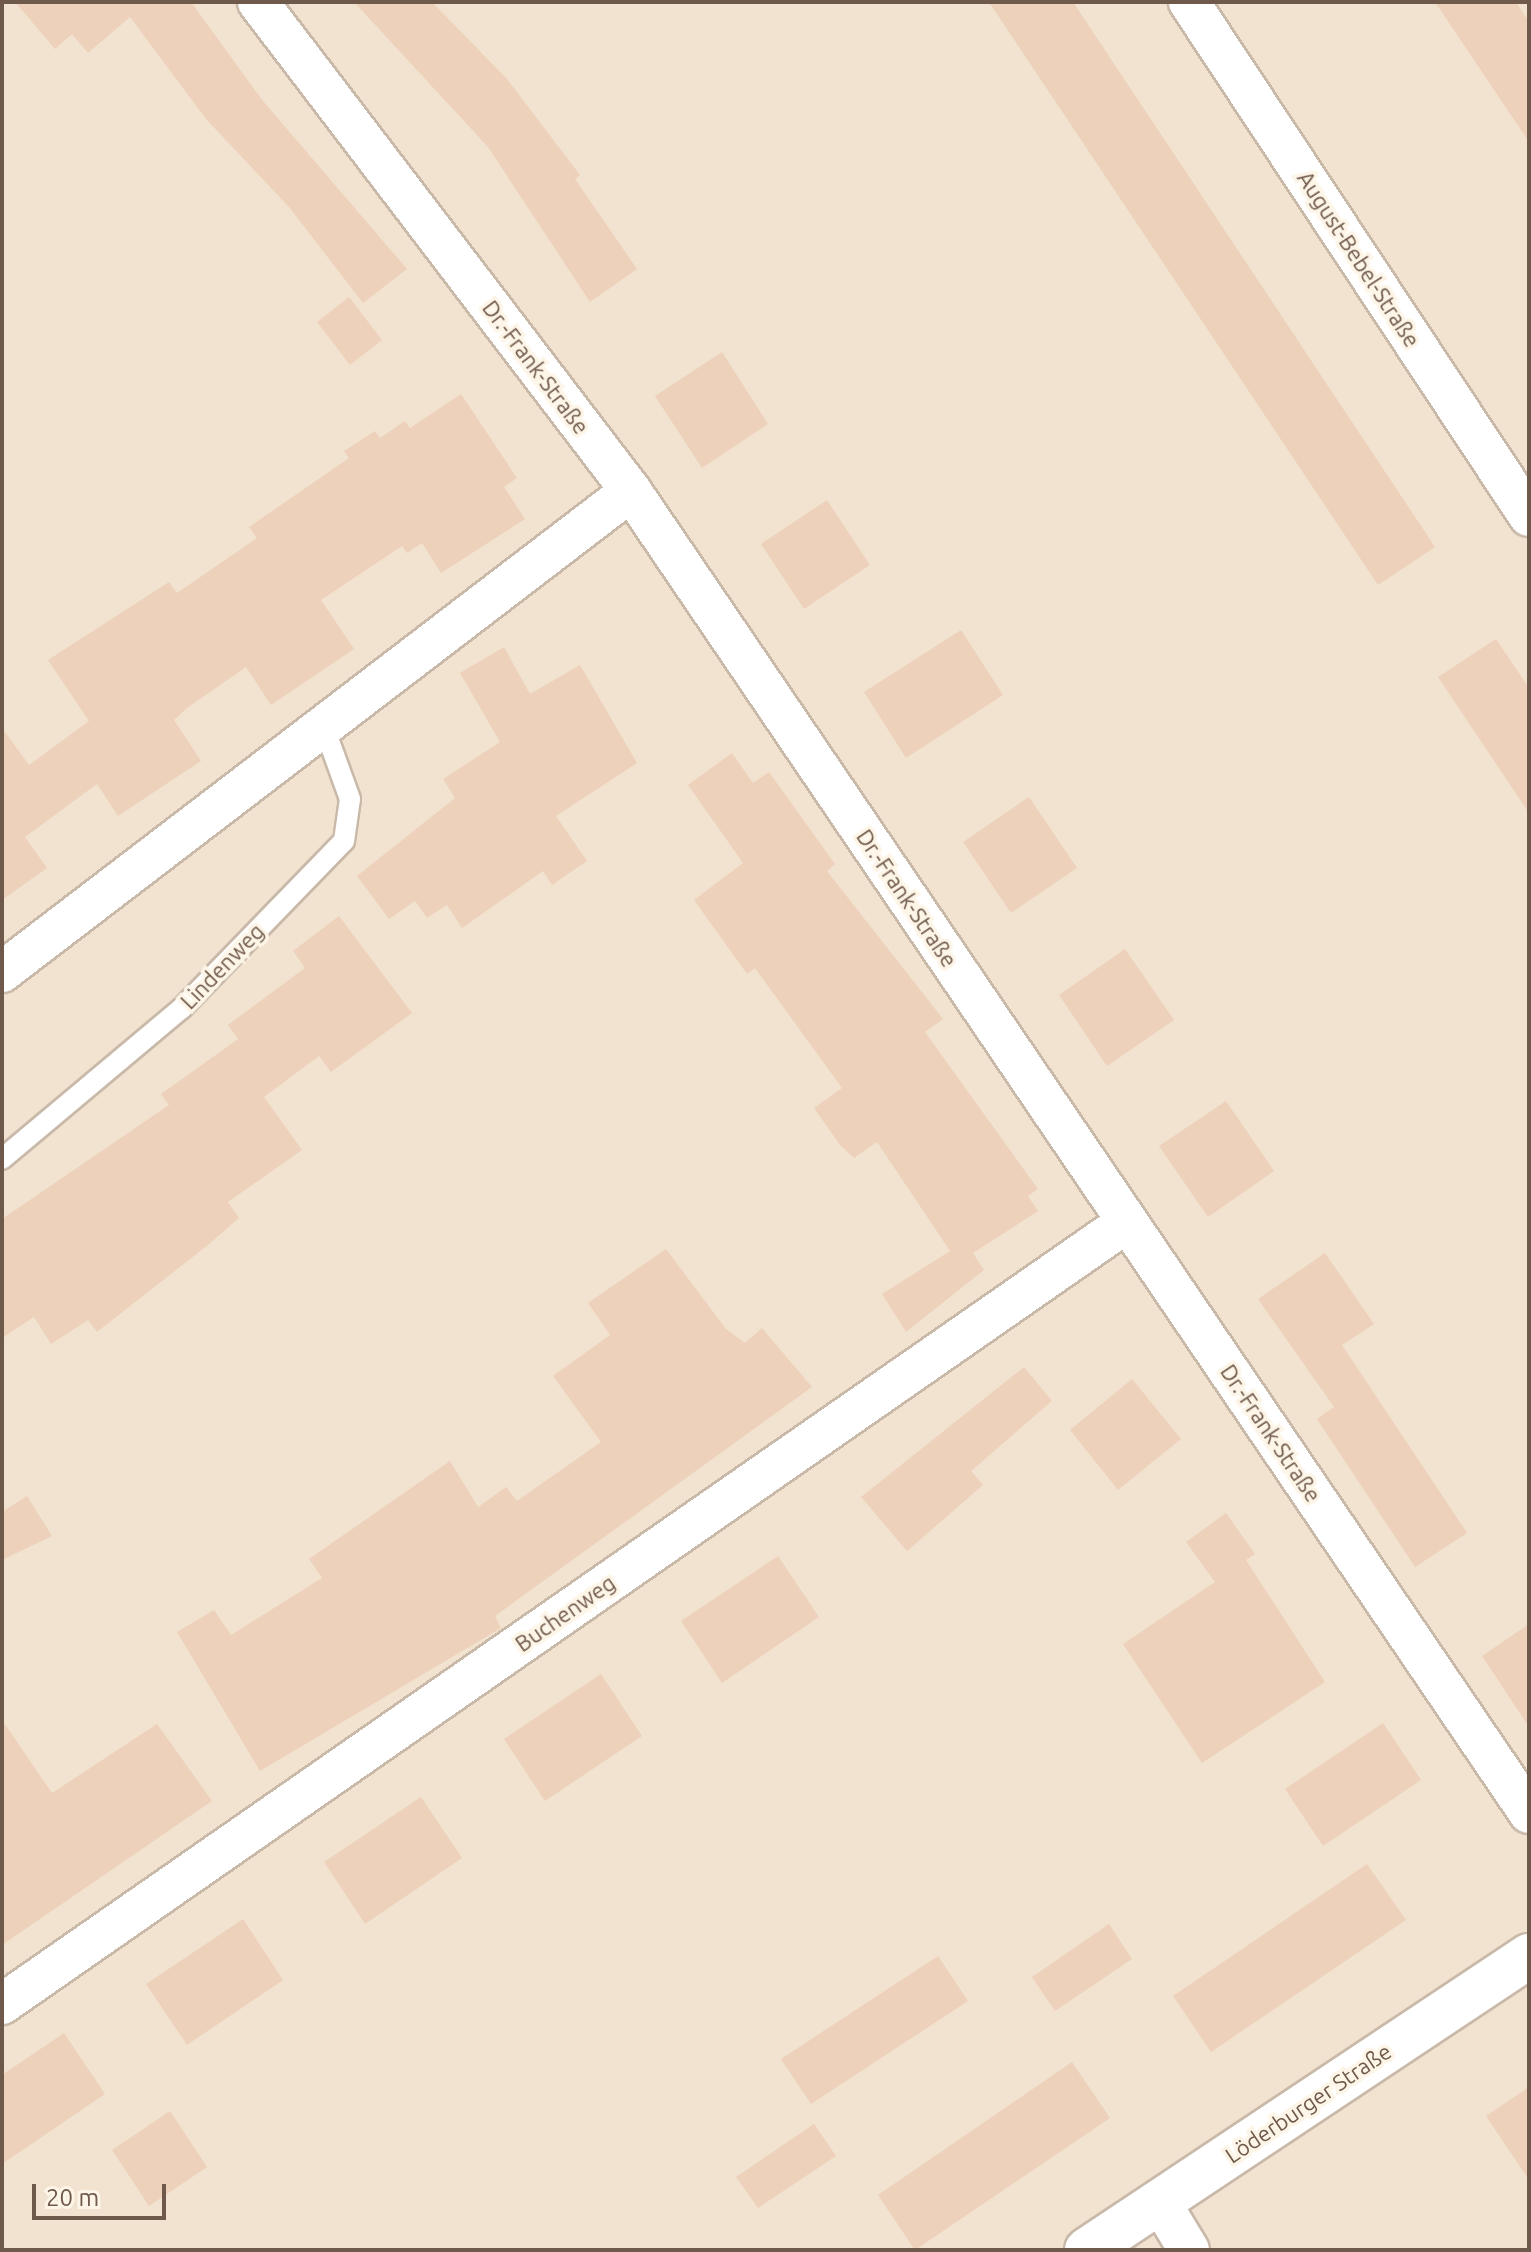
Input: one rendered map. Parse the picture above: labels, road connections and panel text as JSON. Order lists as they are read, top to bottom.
{
  "streets": {
    "street": [
      "August-Bebel-Straße",
      "Dr.-Frank-Straße",
      "Buchenweg",
      "Löderburger Straße"
    ],
    "lane": ["Lindenweg"]
  },
  "crossings": [
    ["Dr.-Frank-Straße", "Buchenweg"]
  ],
  "scale_bar": "20 m"
}
